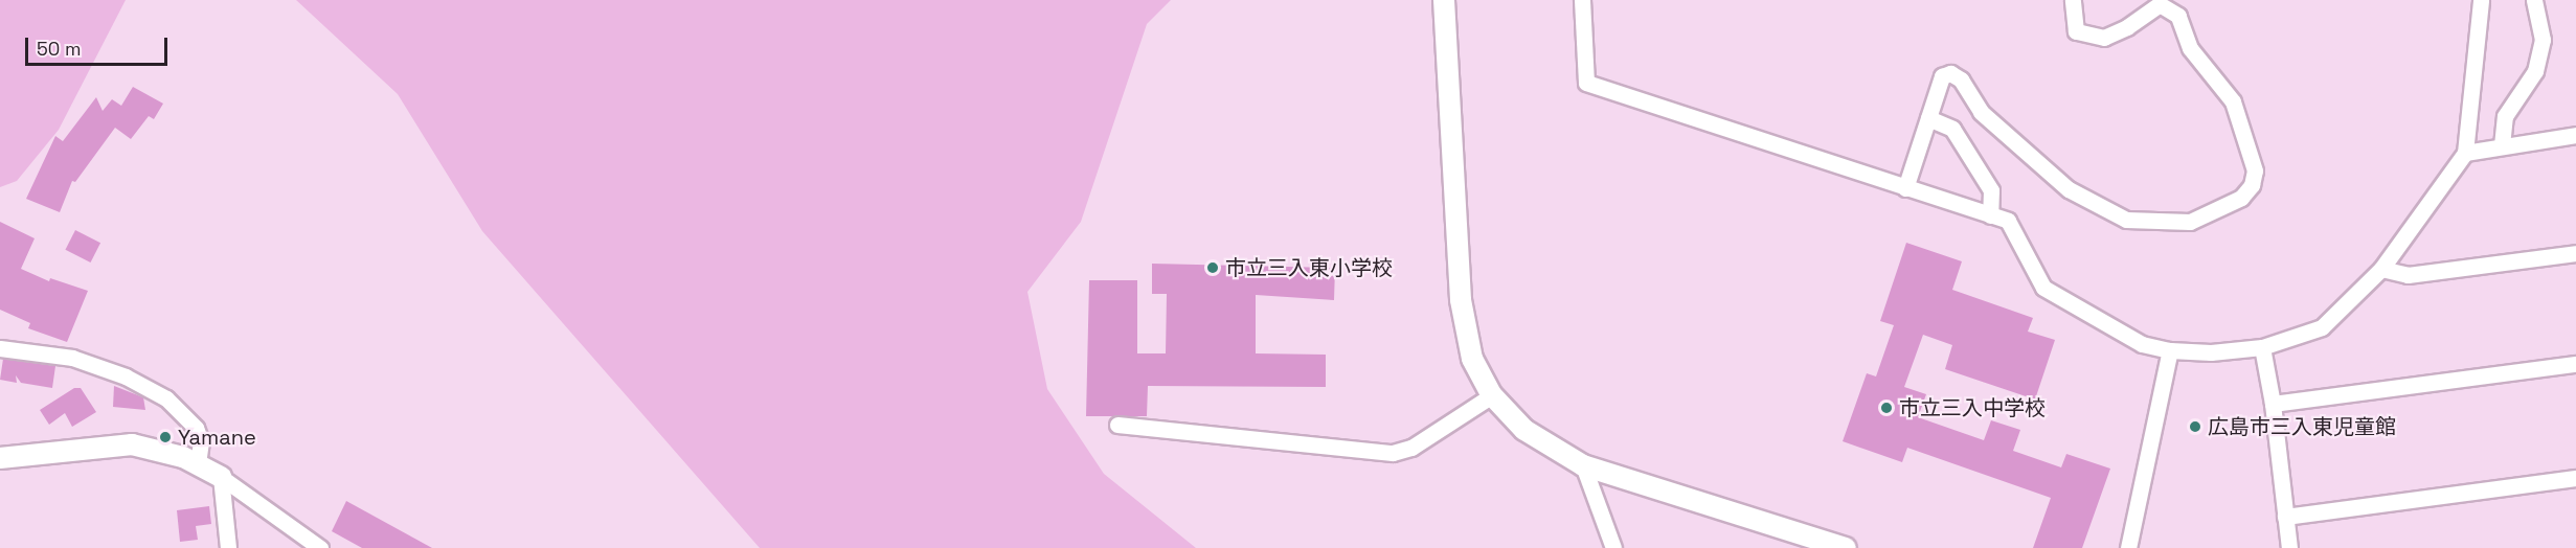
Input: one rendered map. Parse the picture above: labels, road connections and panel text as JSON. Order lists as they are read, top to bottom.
{
  "places": [
    "市立三入東小学校",
    "市立三入中学校",
    "広島市三入東児童館",
    "Yamane"
  ],
  "scale_bar": "50 m"
}
